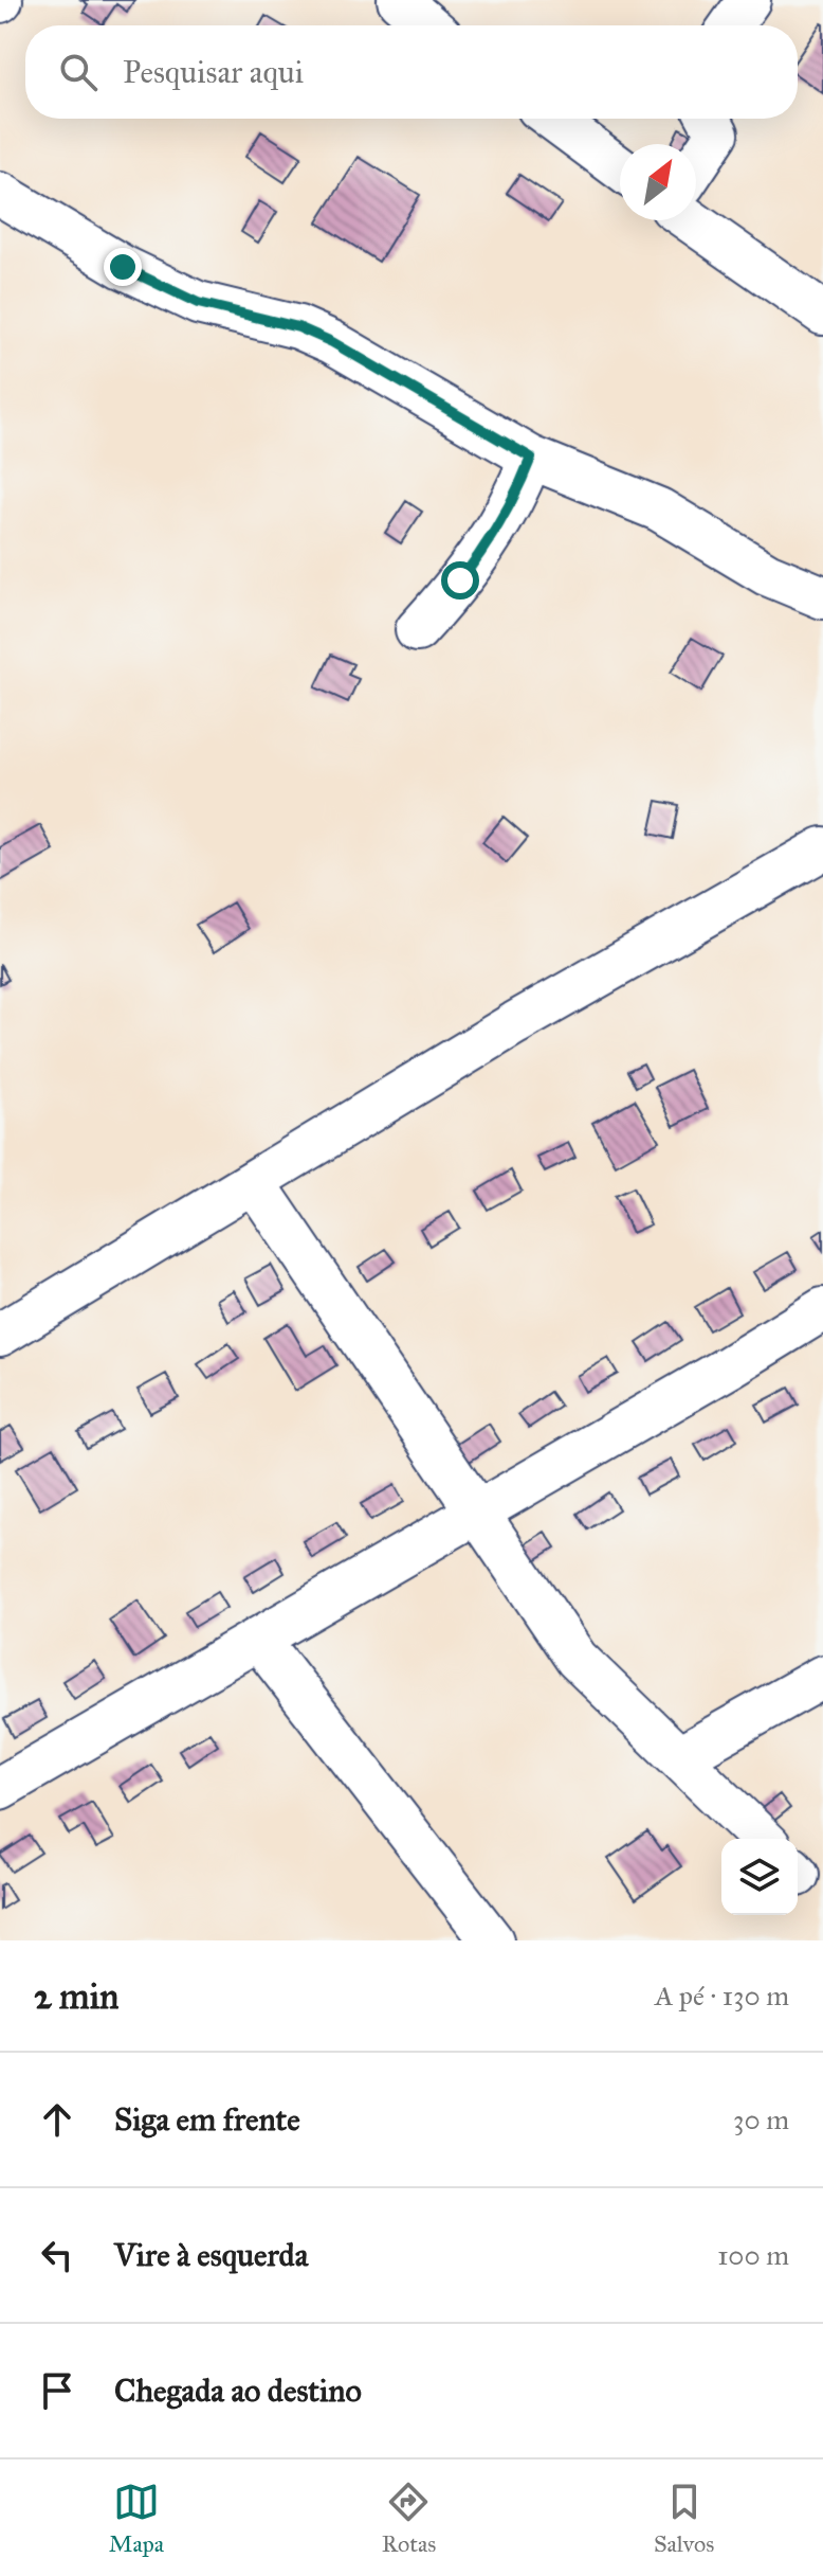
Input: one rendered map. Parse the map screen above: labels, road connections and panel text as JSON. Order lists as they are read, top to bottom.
{
  "north": "top right",
  "page": {
    "search": "Pesquisar aqui",
    "heading": ["2 min", "A pé · 130 m"],
    "list": [
      ["Siga em frente", "30 m"],
      ["Vire à esquerda", "100 m"],
      "Chegada ao destino"
    ],
    "nav": ["Mapa", "Rotas", "Salvos"]
  }
}
